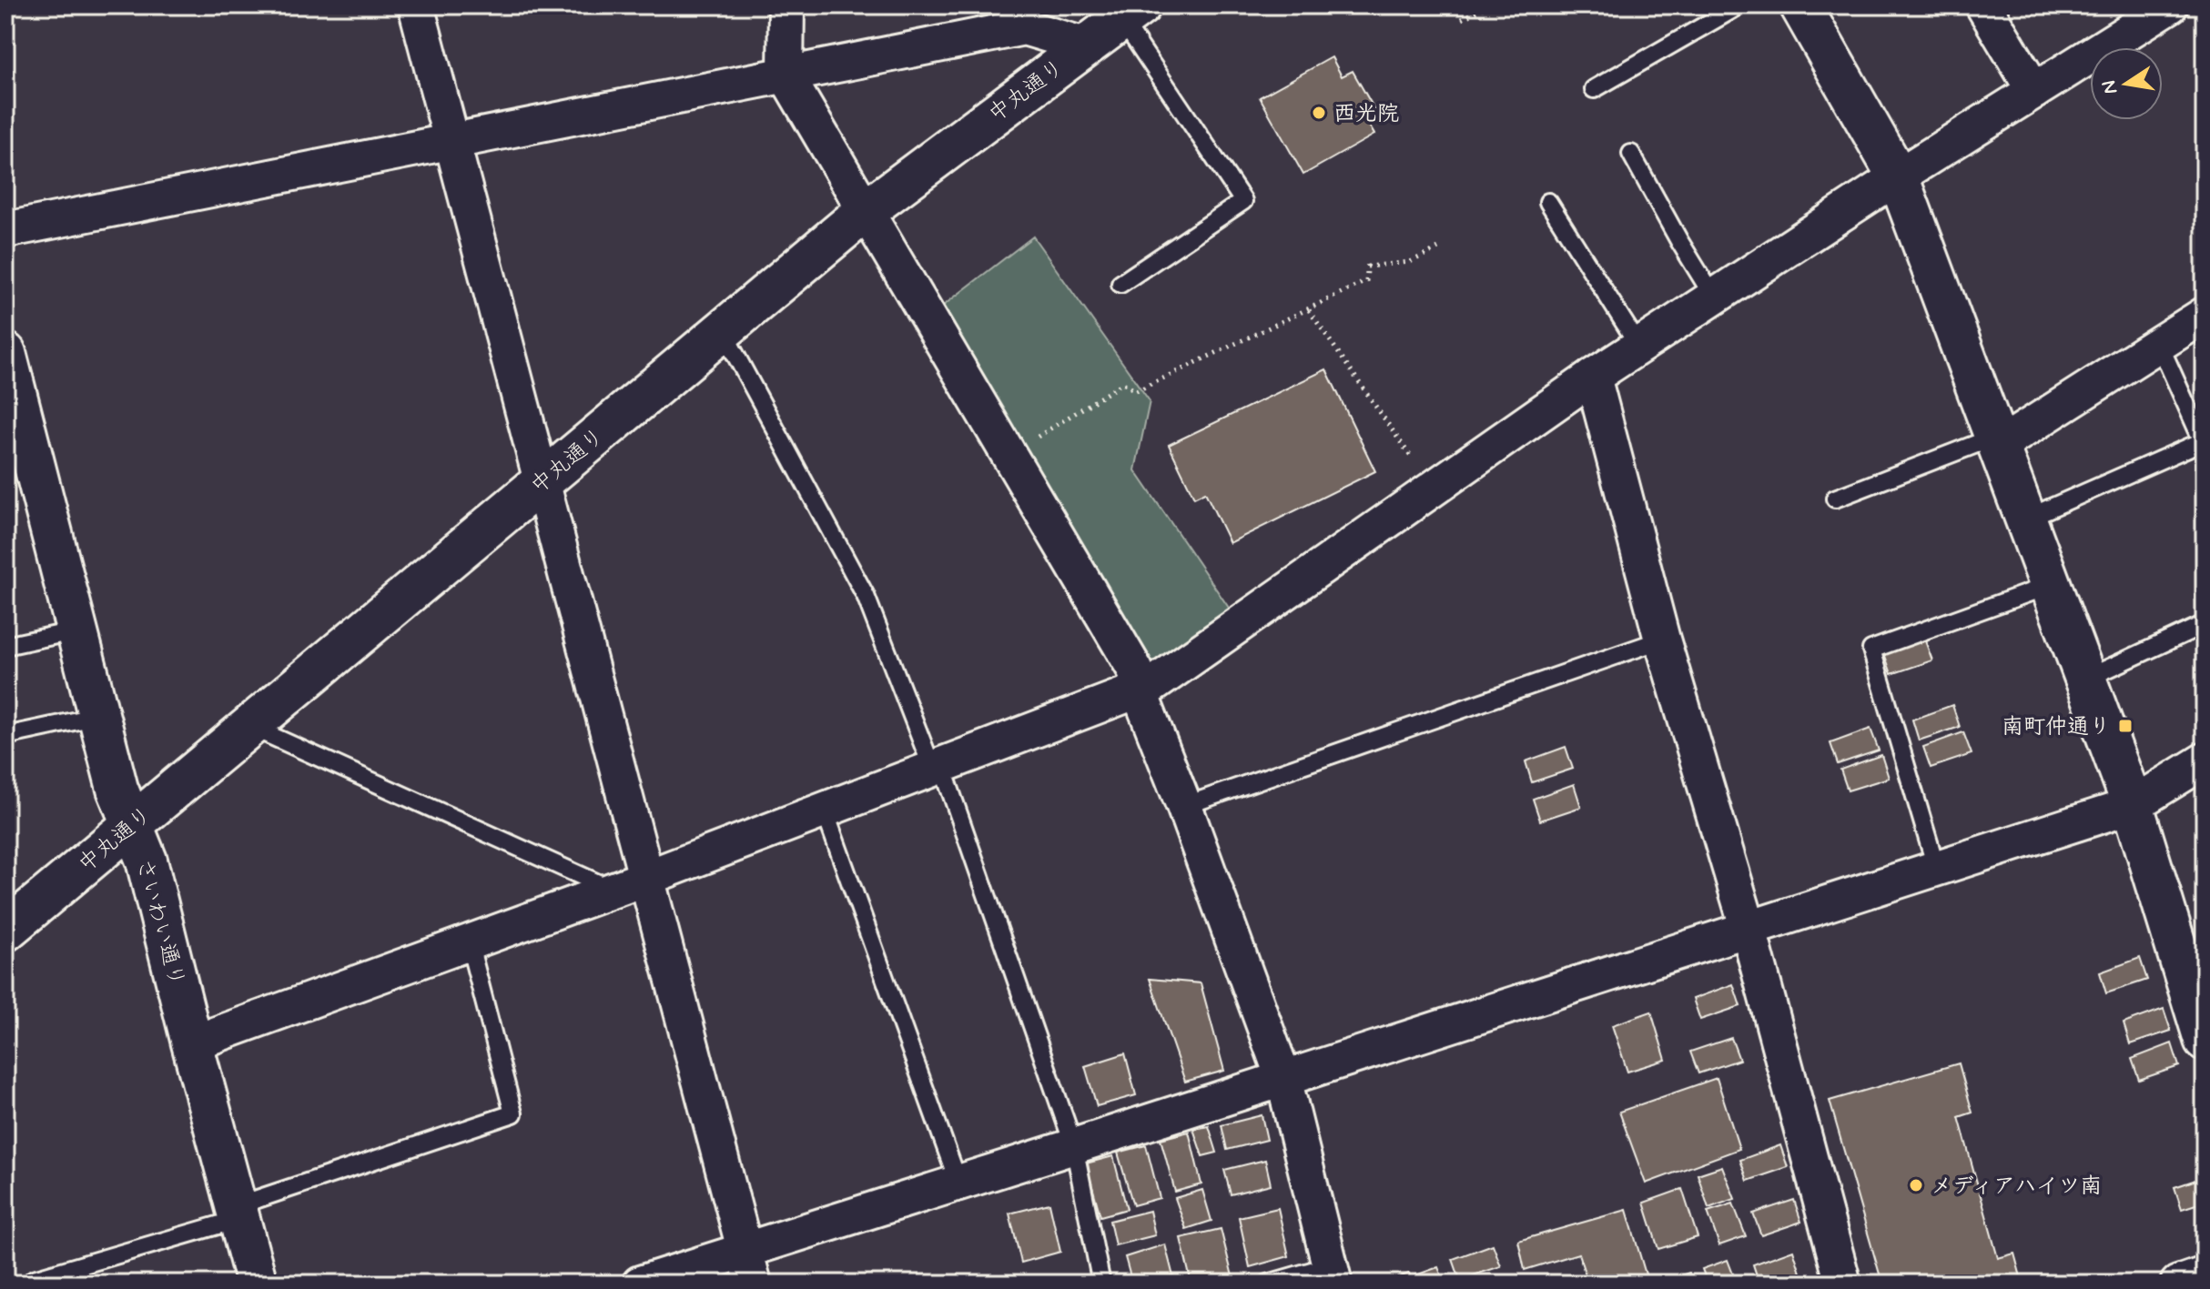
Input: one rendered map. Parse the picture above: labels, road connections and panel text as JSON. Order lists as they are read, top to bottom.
{
  "streets": {
    "street": ["中丸通り", "さいわい通り"]
  },
  "crossings": [
    ["中丸通り", "さいわい通り"]
  ],
  "places": {
    "other": ["西光院", "メディアハイツ南"],
    "transit": ["南町仲通り"]
  },
  "north": "left"
}
